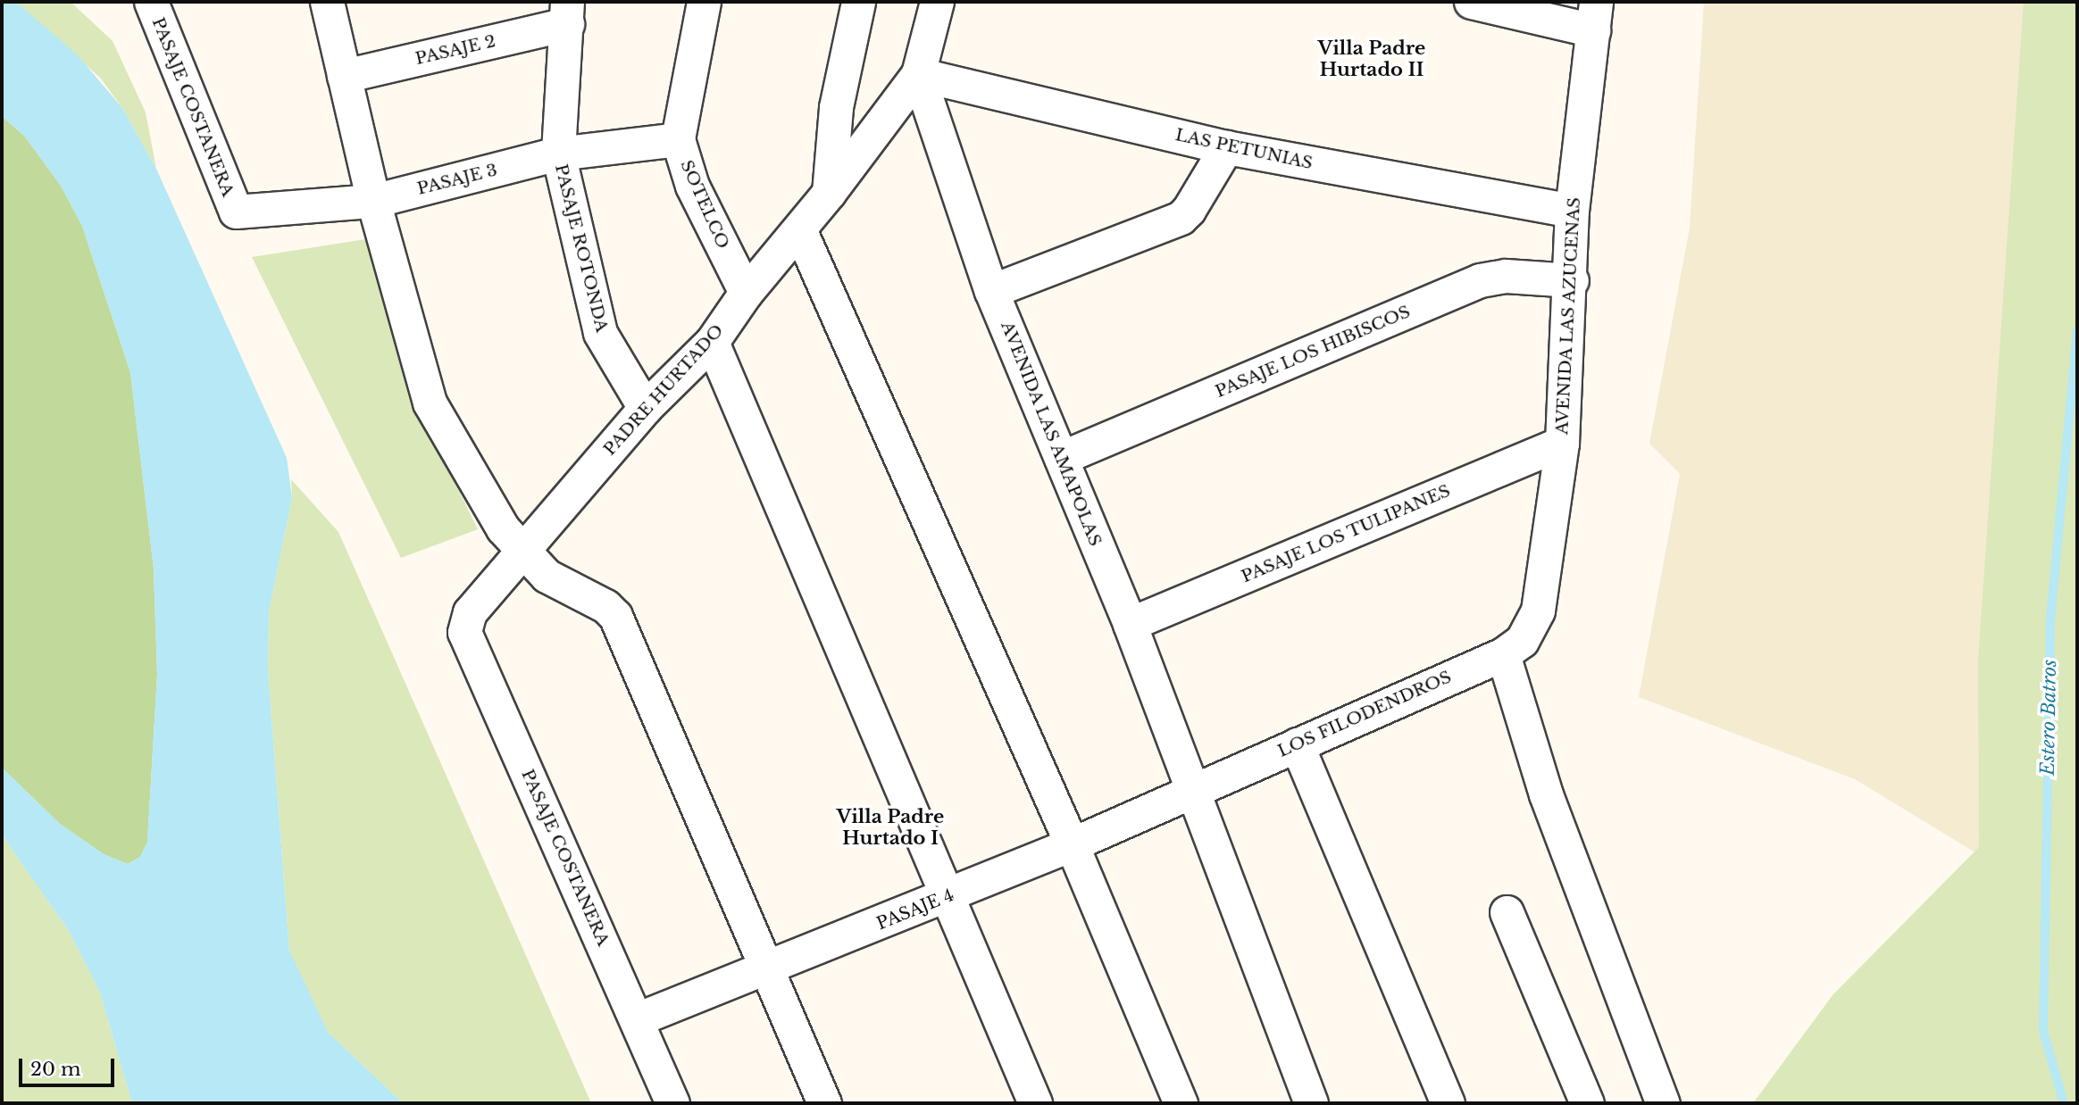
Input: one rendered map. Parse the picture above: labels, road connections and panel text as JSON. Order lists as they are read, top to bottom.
{
  "streets": {
    "street": [
      "PASAJE 2",
      "PASAJE COSTANERA",
      "LAS PETUNIAS",
      "PASAJE 3",
      "SOTELCO",
      "PASAJE ROTONDA",
      "AVENIDA LAS AZUCENAS",
      "PASAJE LOS HIBISCOS",
      "PADRE HURTADO",
      "AVENIDA LAS AMAPOLAS",
      "PASAJE LOS TULIPANES",
      "LOS FILODENDROS",
      "PASAJE 4"
    ]
  },
  "crossings": [
    ["PASAJE 2", "PASAJE ROTONDA"],
    ["PASAJE COSTANERA", "PASAJE 3"],
    ["PASAJE COSTANERA", "PADRE HURTADO"],
    ["PASAJE COSTANERA", "PASAJE 4"],
    ["LAS PETUNIAS", "AVENIDA LAS AZUCENAS"],
    ["LAS PETUNIAS", "PADRE HURTADO"],
    ["LAS PETUNIAS", "AVENIDA LAS AMAPOLAS"],
    ["PASAJE 3", "SOTELCO"],
    ["PASAJE 3", "PASAJE ROTONDA"],
    ["SOTELCO", "PADRE HURTADO"],
    ["PASAJE ROTONDA", "PADRE HURTADO"],
    ["AVENIDA LAS AZUCENAS", "PASAJE LOS HIBISCOS"],
    ["AVENIDA LAS AZUCENAS", "PASAJE LOS TULIPANES"],
    ["AVENIDA LAS AZUCENAS", "LOS FILODENDROS"],
    ["PASAJE LOS HIBISCOS", "AVENIDA LAS AMAPOLAS"],
    ["PADRE HURTADO", "AVENIDA LAS AMAPOLAS"],
    ["AVENIDA LAS AMAPOLAS", "PASAJE LOS TULIPANES"],
    ["AVENIDA LAS AMAPOLAS", "LOS FILODENDROS"],
    ["AVENIDA LAS AMAPOLAS", "PASAJE 4"],
    ["LOS FILODENDROS", "PASAJE 4"]
  ],
  "districts": ["Villa Padre Hurtado II", "Villa Padre Hurtado I"],
  "water": ["Estero Batros"],
  "scale_bar": "20 m"
}
